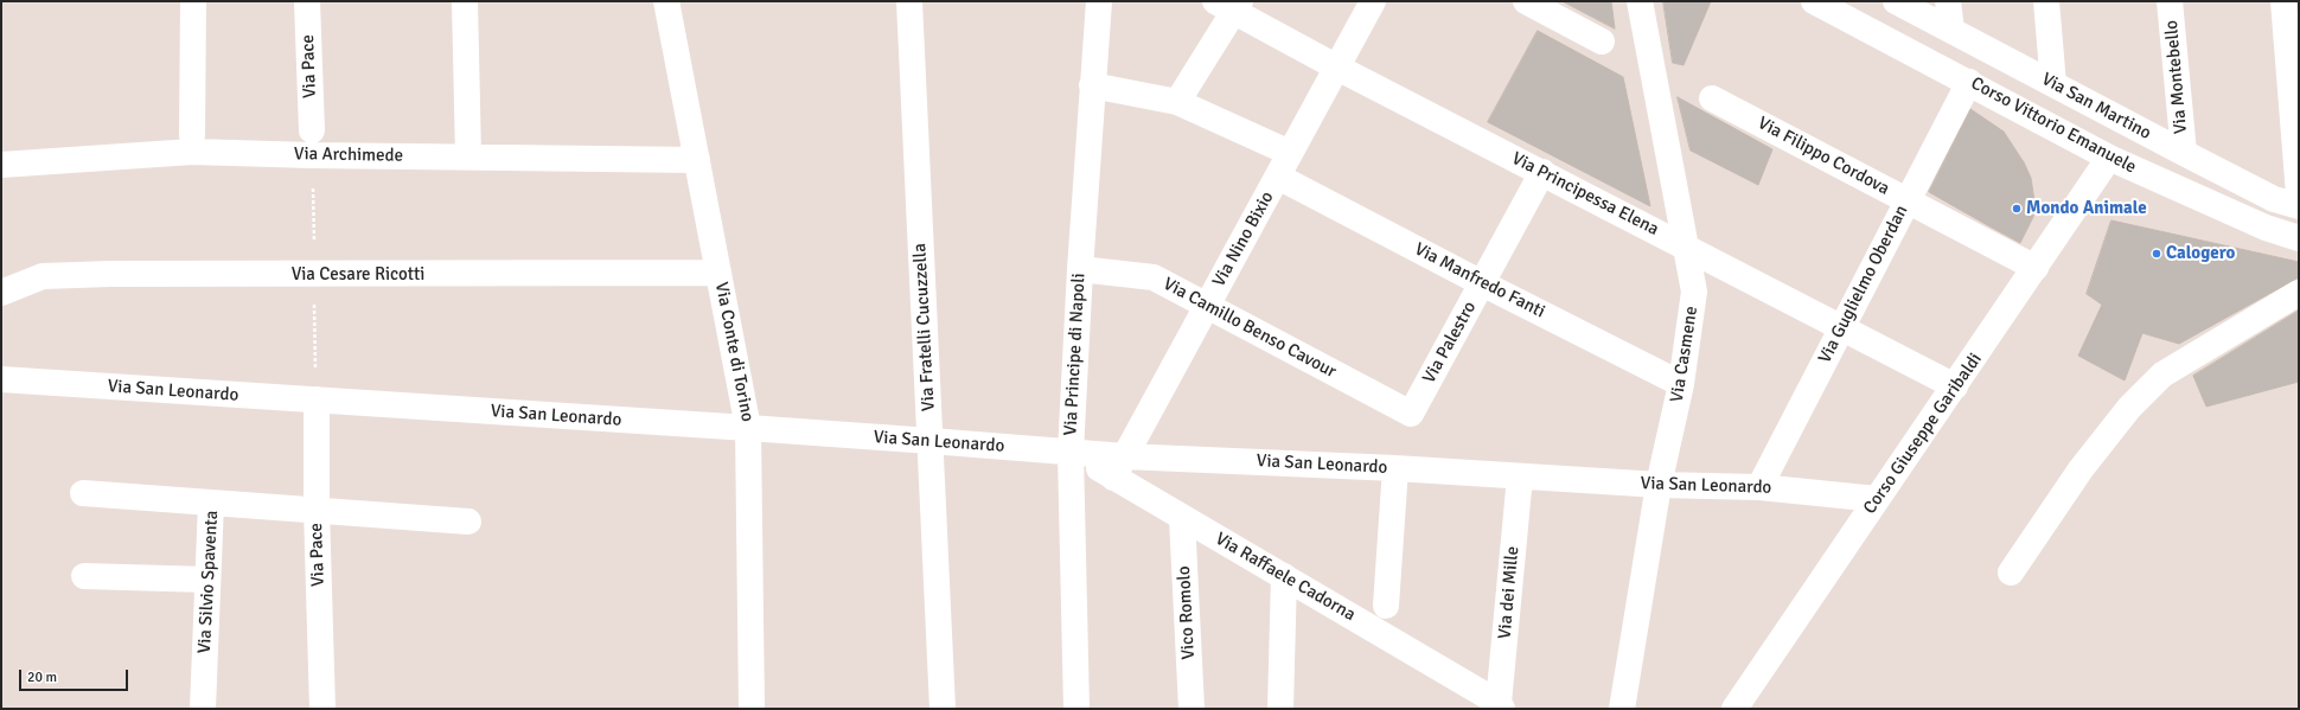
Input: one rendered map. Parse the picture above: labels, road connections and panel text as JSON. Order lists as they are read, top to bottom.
{
  "streets": {
    "street": [
      "Via Pace",
      "Via Montebello",
      "Via San Martino",
      "Corso Vittorio Emanuele",
      "Via Archimede",
      "Via Filippo Cordova",
      "Via Principessa Elena",
      "Via Nino Bixio",
      "Via Cesare Ricotti",
      "Via Manfredo Fanti",
      "Via Guglielmo Oberdan",
      "Via Fratelli Cucuzzella",
      "Via Camillo Benso Cavour",
      "Via Palestro",
      "Via Conte di Torino",
      "Via Principe di Napoli",
      "Via Casmene",
      "Via San Leonardo",
      "Corso Giuseppe Garibaldi",
      "Via Raffaele Cadorna",
      "Via Silvio Spaventa",
      "Via dei Mille",
      "Vico Romolo"
    ]
  },
  "crossings": [
    ["Via Pace", "Via San Leonardo"],
    ["Via Pace", "Via Silvio Spaventa"],
    ["Via Montebello", "Via San Martino"],
    ["Corso Vittorio Emanuele", "Via Guglielmo Oberdan"],
    ["Corso Vittorio Emanuele", "Corso Giuseppe Garibaldi"],
    ["Via Archimede", "Via Conte di Torino"],
    ["Via Filippo Cordova", "Via Guglielmo Oberdan"],
    ["Via Filippo Cordova", "Corso Giuseppe Garibaldi"],
    ["Via Principessa Elena", "Via Nino Bixio"],
    ["Via Principessa Elena", "Via Guglielmo Oberdan"],
    ["Via Principessa Elena", "Via Palestro"],
    ["Via Principessa Elena", "Via Casmene"],
    ["Via Principessa Elena", "Corso Giuseppe Garibaldi"],
    ["Via Nino Bixio", "Via Manfredo Fanti"],
    ["Via Nino Bixio", "Via Camillo Benso Cavour"],
    ["Via Nino Bixio", "Via San Leonardo"],
    ["Via Nino Bixio", "Via Raffaele Cadorna"],
    ["Via Cesare Ricotti", "Via Conte di Torino"],
    ["Via Manfredo Fanti", "Via Palestro"],
    ["Via Manfredo Fanti", "Via Casmene"],
    ["Via Guglielmo Oberdan", "Via San Leonardo"],
    ["Via Fratelli Cucuzzella", "Via San Leonardo"],
    ["Via Camillo Benso Cavour", "Via Palestro"],
    ["Via Camillo Benso Cavour", "Via Principe di Napoli"],
    ["Via Conte di Torino", "Via San Leonardo"],
    ["Via Principe di Napoli", "Via San Leonardo"],
    ["Via Casmene", "Via San Leonardo"],
    ["Via San Leonardo", "Corso Giuseppe Garibaldi"],
    ["Via San Leonardo", "Via Raffaele Cadorna"],
    ["Via San Leonardo", "Via dei Mille"],
    ["Via Raffaele Cadorna", "Via dei Mille"],
    ["Via Raffaele Cadorna", "Vico Romolo"]
  ],
  "places": ["Mondo Animale", "Calogero"],
  "scale_bar": "20 m"
}
